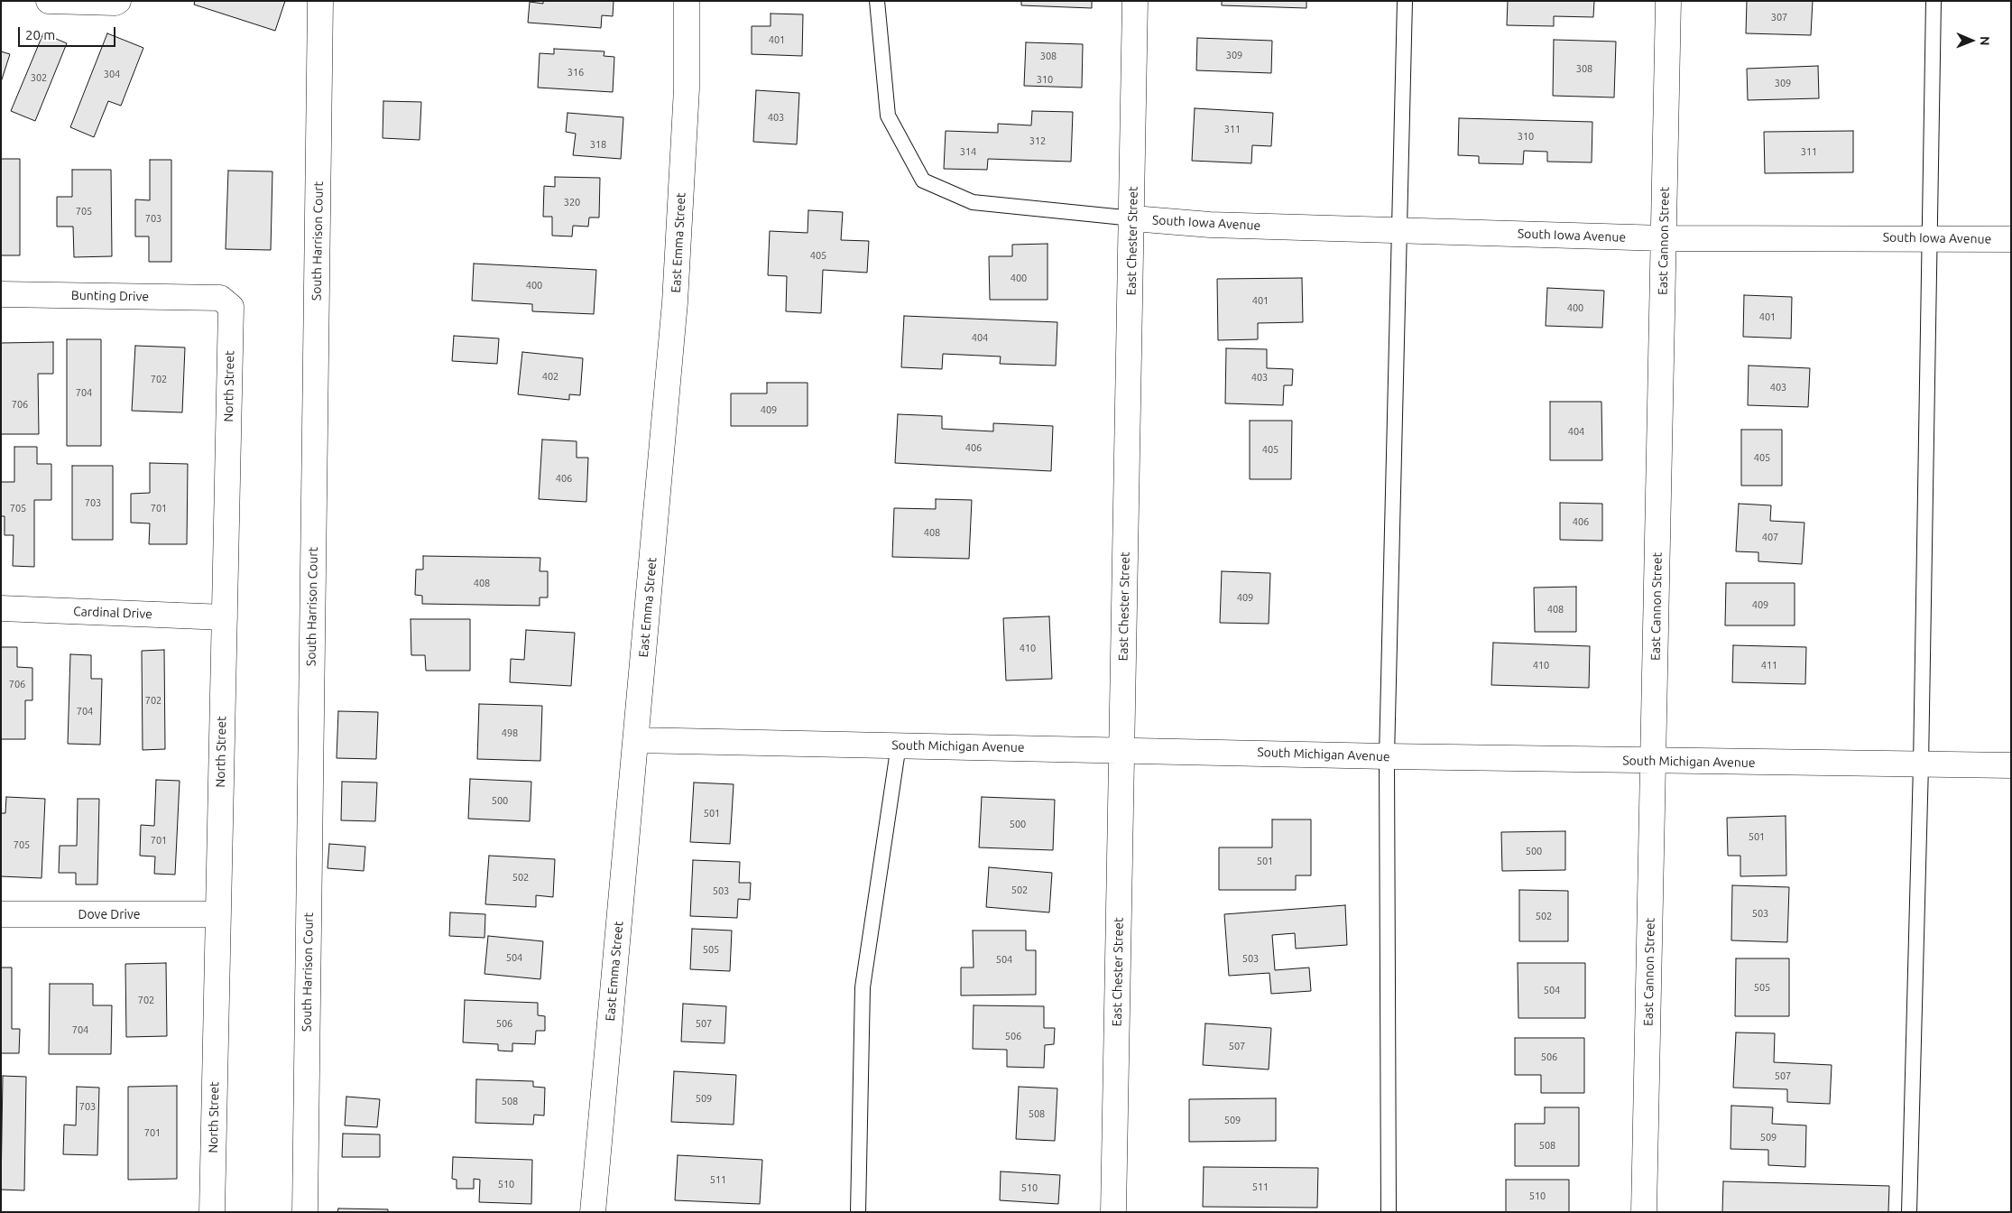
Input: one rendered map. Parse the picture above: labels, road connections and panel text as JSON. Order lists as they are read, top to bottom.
{
  "streets": {
    "street": [
      "South Iowa Avenue",
      "South Harrison Court",
      "East Chester Street",
      "East Cannon Street",
      "East Emma Street",
      "Bunting Drive",
      "North Street",
      "Cardinal Drive",
      "South Michigan Avenue",
      "Dove Drive"
    ]
  },
  "crossings": [
    ["South Iowa Avenue", "East Chester Street"],
    ["South Iowa Avenue", "East Cannon Street"],
    ["East Chester Street", "South Michigan Avenue"],
    ["East Cannon Street", "South Michigan Avenue"],
    ["East Emma Street", "South Michigan Avenue"],
    ["Bunting Drive", "North Street"],
    ["North Street", "Cardinal Drive"],
    ["North Street", "Dove Drive"]
  ],
  "house_numbers": [
    "307",
    "401",
    "309",
    "308",
    "308",
    "316",
    "304",
    "302",
    "310",
    "309",
    "403",
    "311",
    "310",
    "312",
    "318",
    "314",
    "311",
    "320",
    "705",
    "703",
    "405",
    "400",
    "400",
    "401",
    "400",
    "401",
    "404",
    "402",
    "403",
    "702",
    "403",
    "704",
    "706",
    "409",
    "404",
    "406",
    "405",
    "405",
    "406",
    "703",
    "705",
    "701",
    "406",
    "408",
    "407",
    "408",
    "409",
    "409",
    "408",
    "410",
    "410",
    "411",
    "706",
    "702",
    "704",
    "498",
    "500",
    "501",
    "500",
    "501",
    "701",
    "705",
    "500",
    "501",
    "502",
    "502",
    "503",
    "503",
    "502",
    "505",
    "504",
    "503",
    "504",
    "505",
    "504",
    "702",
    "506",
    "507",
    "704",
    "506",
    "507",
    "506",
    "507",
    "509",
    "508",
    "703",
    "508",
    "509",
    "701",
    "509",
    "508",
    "511",
    "510",
    "511",
    "510",
    "510"
  ],
  "scale_bar": "20 m",
  "north": "right"
}
